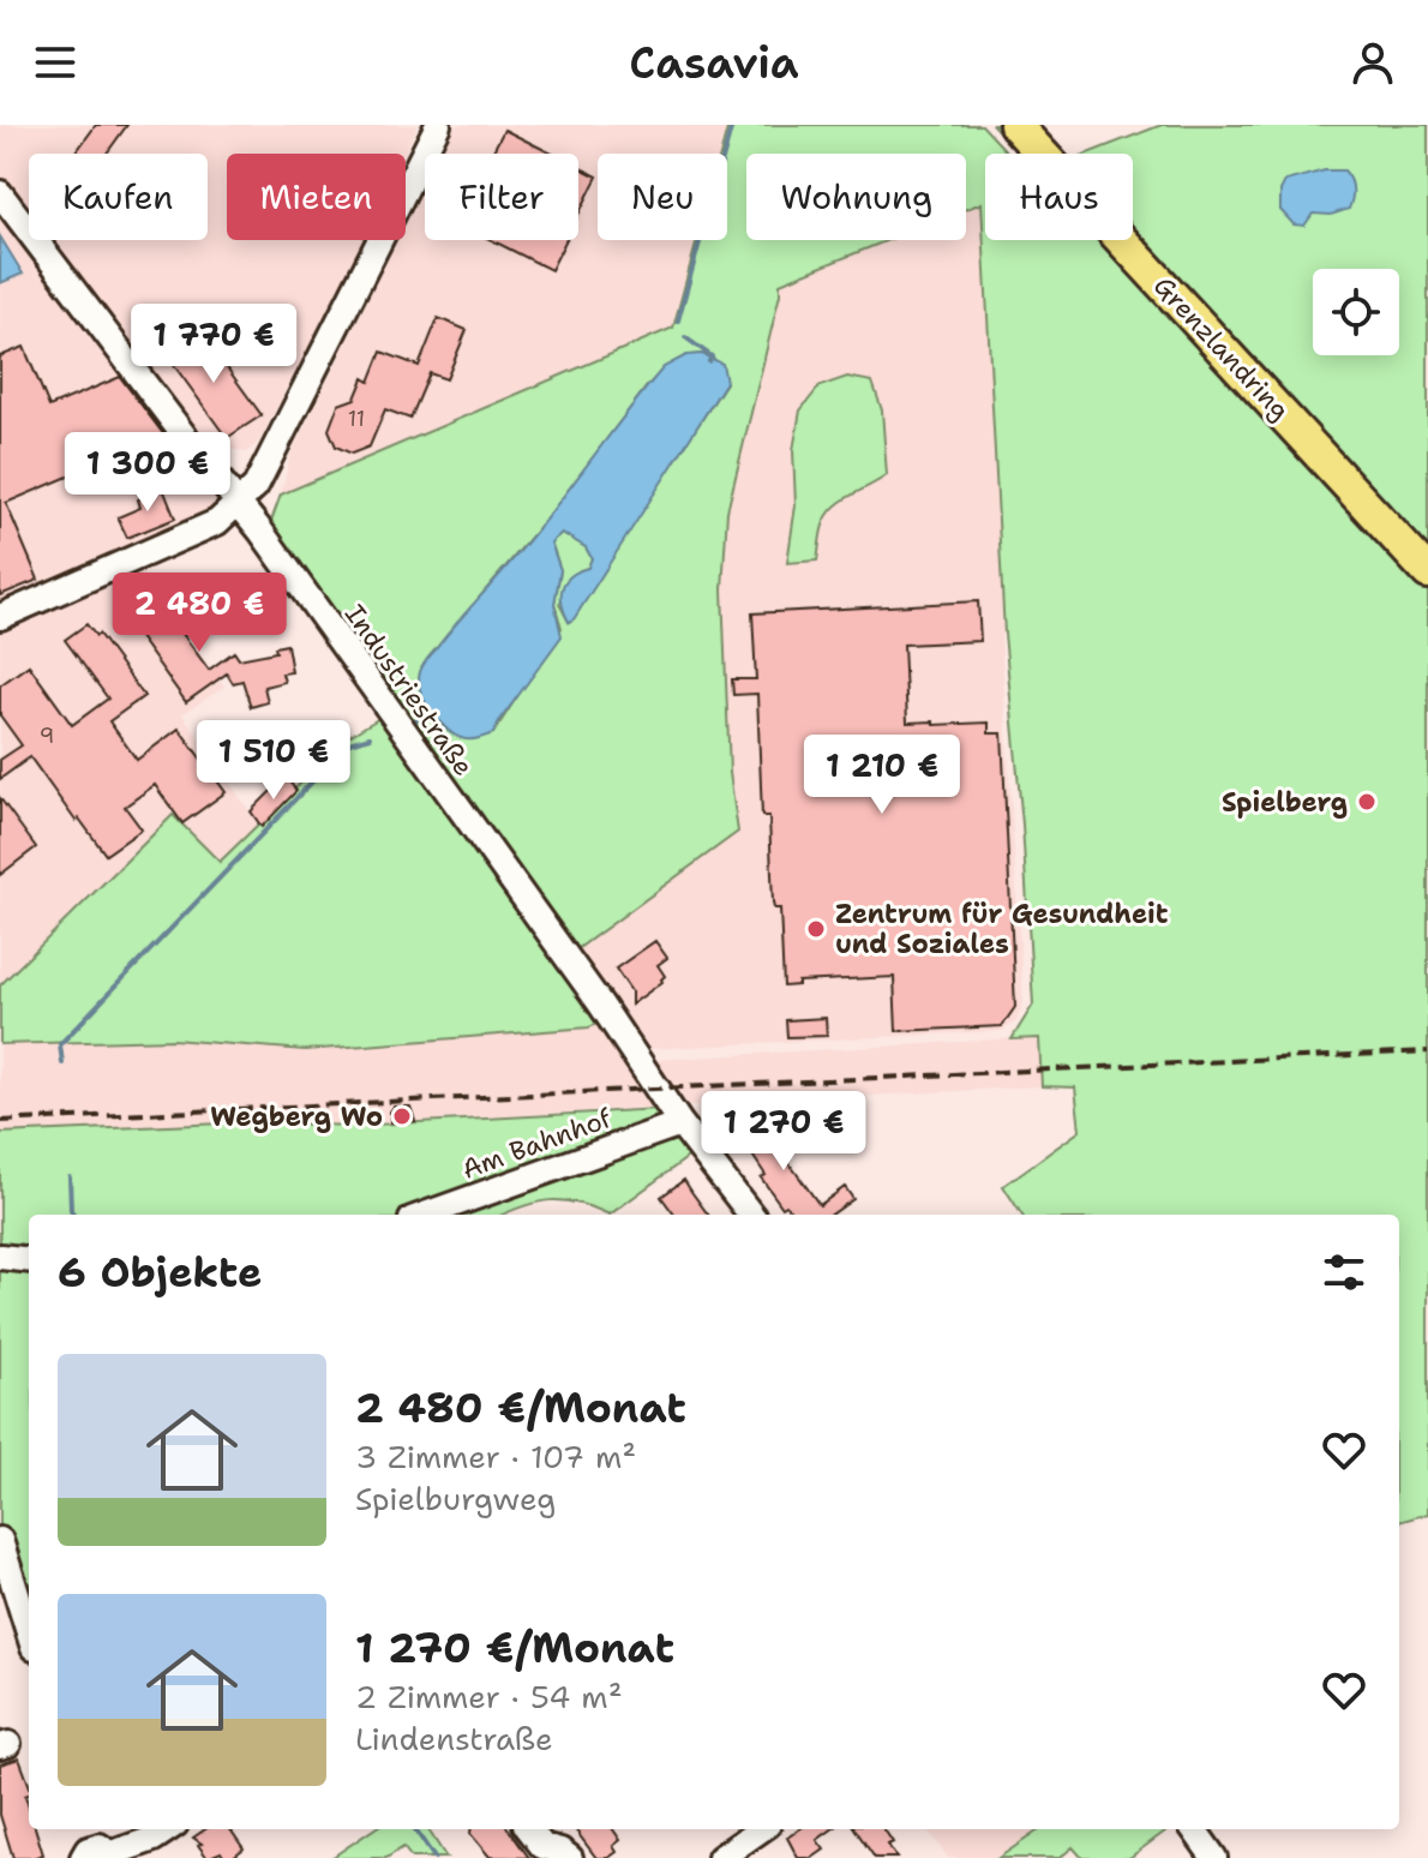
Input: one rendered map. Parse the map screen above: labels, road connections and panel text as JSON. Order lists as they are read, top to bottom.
{
  "streets": {
    "main road": ["Grenzlandring"],
    "street": ["Industriestraße", "Am Bahnhof"]
  },
  "crossings": [
    ["Industriestraße", "Am Bahnhof"]
  ],
  "places": ["Spielberg", "Zentrum für Gesundheit und Soziales", "Wegberg Wo"],
  "house_numbers": ["11", "9"],
  "page": {
    "header": "Casavia",
    "chip": [
      "Kaufen",
      "Mieten",
      "Filter",
      "Neu",
      "Wohnung",
      "Haus"
    ],
    "price": [
      "1 770 €",
      "1 300 €",
      "2 480 €",
      "1 510 €",
      "1 210 €",
      "1 270 €"
    ],
    "heading": "6 Objekte",
    "list": [
      {
        "name": "2 480 €/Monat",
        "note": "3 Zimmer · 107 m² · Spielburgweg"
      },
      {
        "name": "1 270 €/Monat",
        "note": "2 Zimmer · 54 m² · Lindenstraße"
      }
    ]
  }
}
